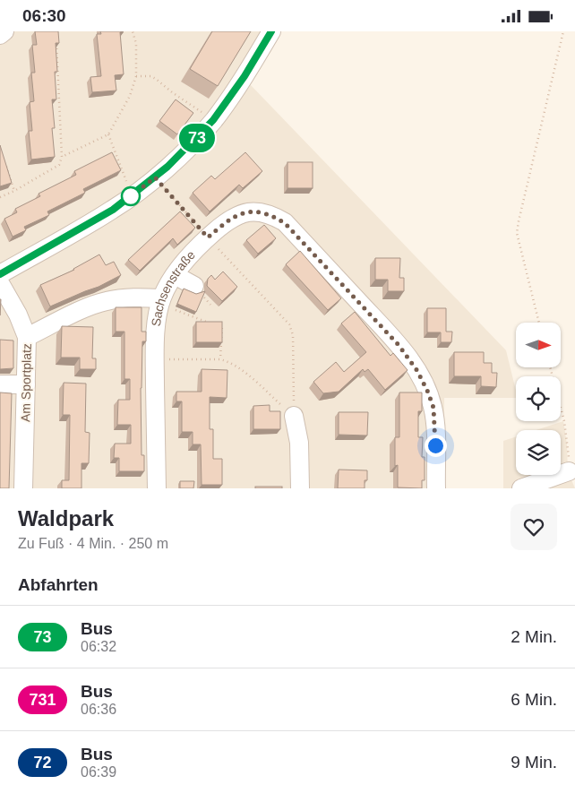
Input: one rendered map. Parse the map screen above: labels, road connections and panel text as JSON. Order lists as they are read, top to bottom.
{
  "streets": {
    "street": ["Sachsenstraße", "Am Sportplatz"]
  },
  "lines": ["bus line 73"],
  "north": "right",
  "page": {
    "status": "06:30",
    "on_map": "73",
    "heading": [
      ["Waldpark", "Zu Fuß · 4 Min. · 250 m"],
      "Abfahrten"
    ],
    "list": [
      {
        "mark": "73",
        "name": "Bus",
        "note": "06:32",
        "value": "2 Min."
      },
      {
        "mark": "731",
        "name": "Bus",
        "note": "06:36",
        "value": "6 Min."
      },
      {
        "mark": "72",
        "name": "Bus",
        "note": "06:39",
        "value": "9 Min."
      }
    ]
  }
}
